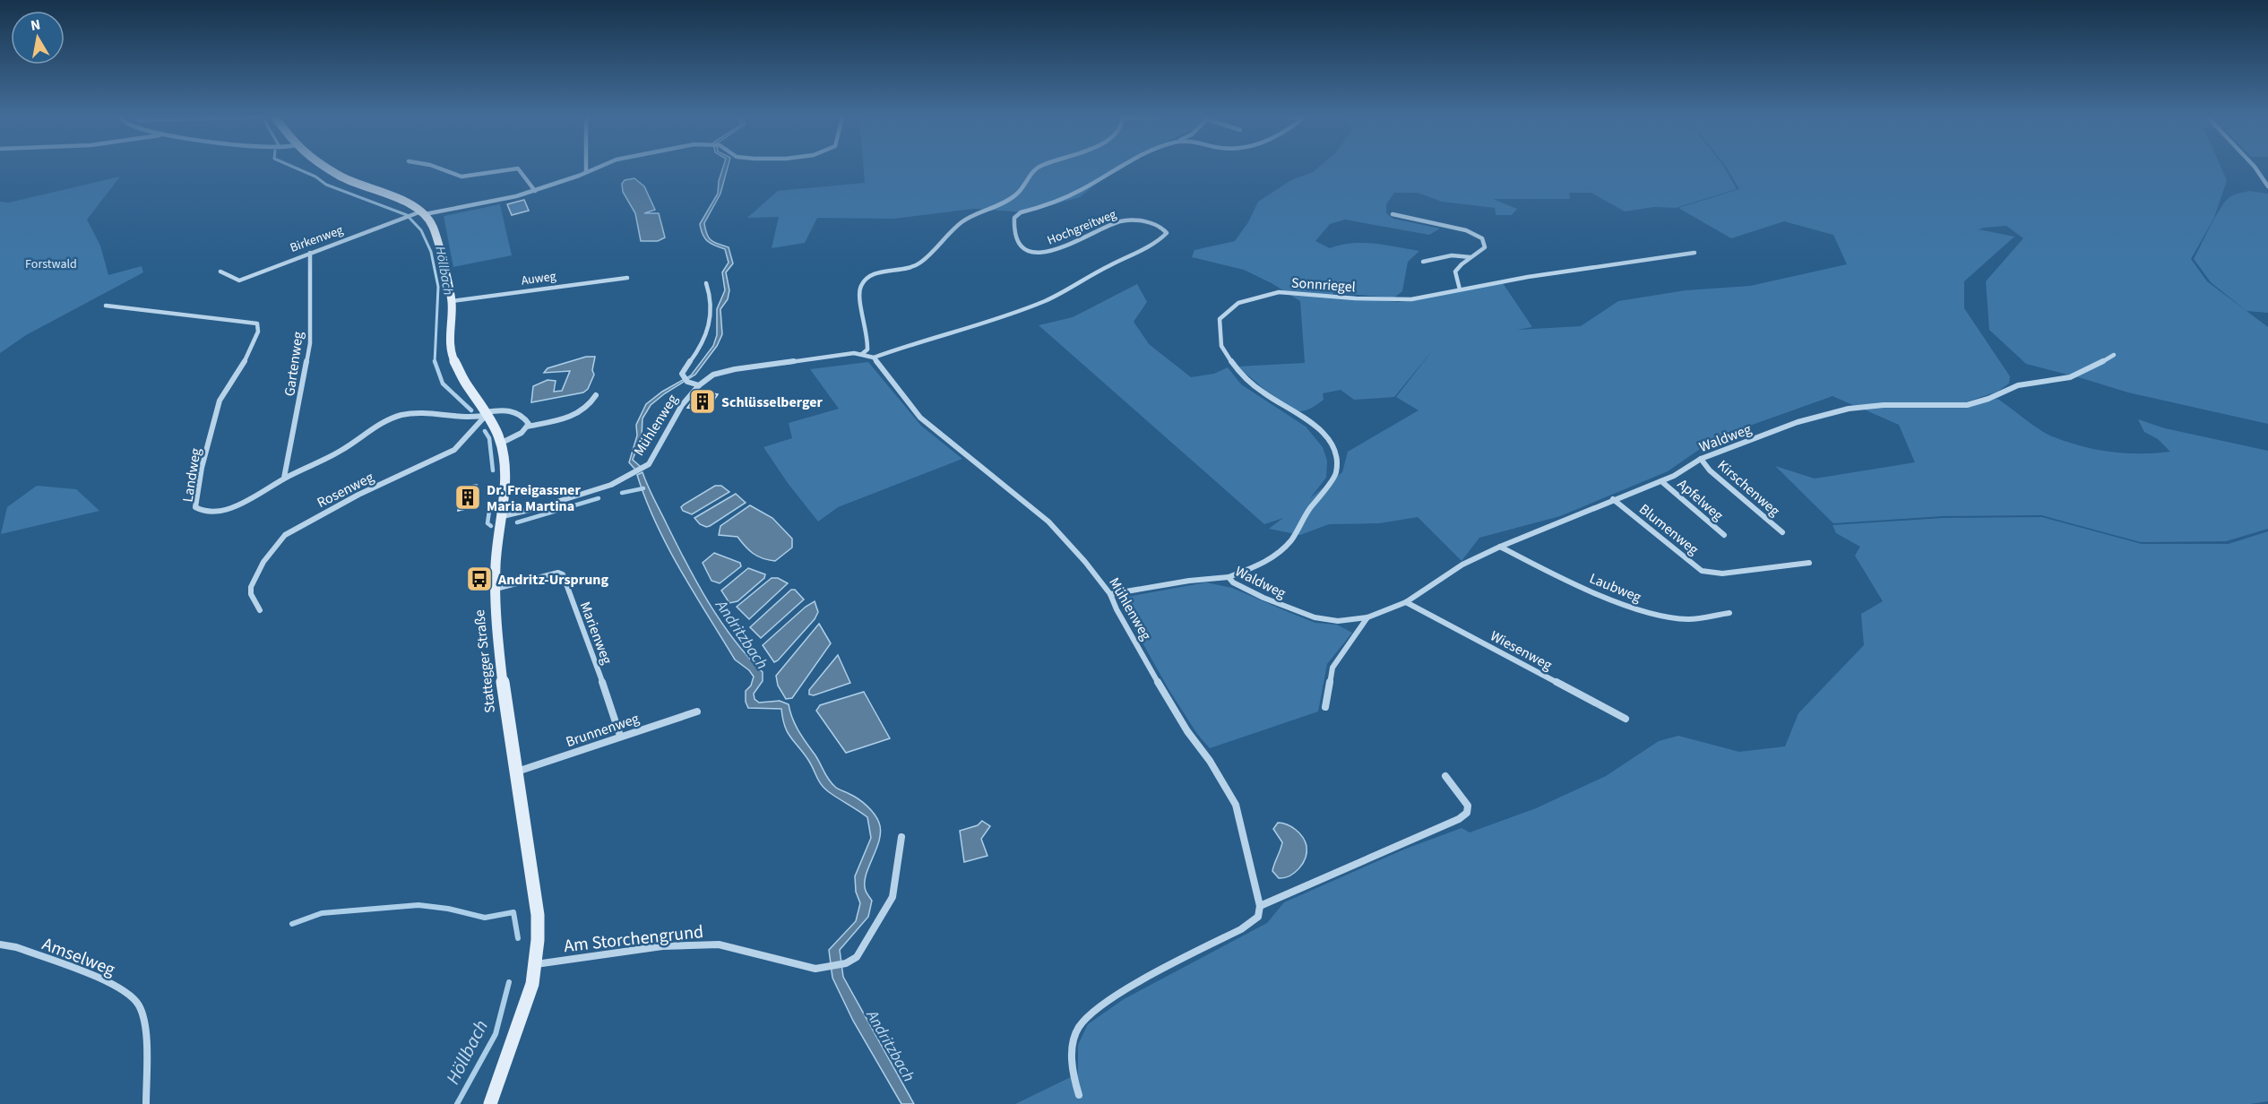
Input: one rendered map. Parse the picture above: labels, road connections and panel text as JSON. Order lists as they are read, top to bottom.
{
  "streets": {
    "main road": ["Stattegger Straße"],
    "street": [
      "Hochgreitweg",
      "Birkenweg",
      "Auweg",
      "Sonnriegel",
      "Gartenweg",
      "Mühlenweg",
      "Waldweg",
      "Landweg",
      "Kirschenweg",
      "Rosenweg",
      "Apfelweg",
      "Blumenweg",
      "Laubweg",
      "Marienweg",
      "Wiesenweg",
      "Brunnenweg",
      "Am Storchengrund",
      "Amselweg"
    ]
  },
  "crossings": [
    ["Hochgreitweg", "Mühlenweg"],
    ["Birkenweg", "Gartenweg"],
    ["Birkenweg", "Stattegger Straße"],
    ["Auweg", "Stattegger Straße"],
    ["Sonnriegel", "Waldweg"],
    ["Gartenweg", "Landweg"],
    ["Mühlenweg", "Waldweg"],
    ["Mühlenweg", "Stattegger Straße"],
    ["Waldweg", "Kirschenweg"],
    ["Waldweg", "Apfelweg"],
    ["Waldweg", "Blumenweg"],
    ["Waldweg", "Laubweg"],
    ["Waldweg", "Wiesenweg"],
    ["Landweg", "Rosenweg"],
    ["Landweg", "Stattegger Straße"],
    ["Rosenweg", "Stattegger Straße"],
    ["Marienweg", "Stattegger Straße"],
    ["Marienweg", "Brunnenweg"],
    ["Stattegger Straße", "Brunnenweg"],
    ["Stattegger Straße", "Am Storchengrund"]
  ],
  "water": ["Höllbach", "Andritzbach"],
  "parks": ["Forstwald"],
  "places": {
    "building": ["Schlüsselberger", "Dr. Freigassner Maria Martina"],
    "bus stop": ["Andritz-Ursprung"]
  },
  "north": "top"
}
